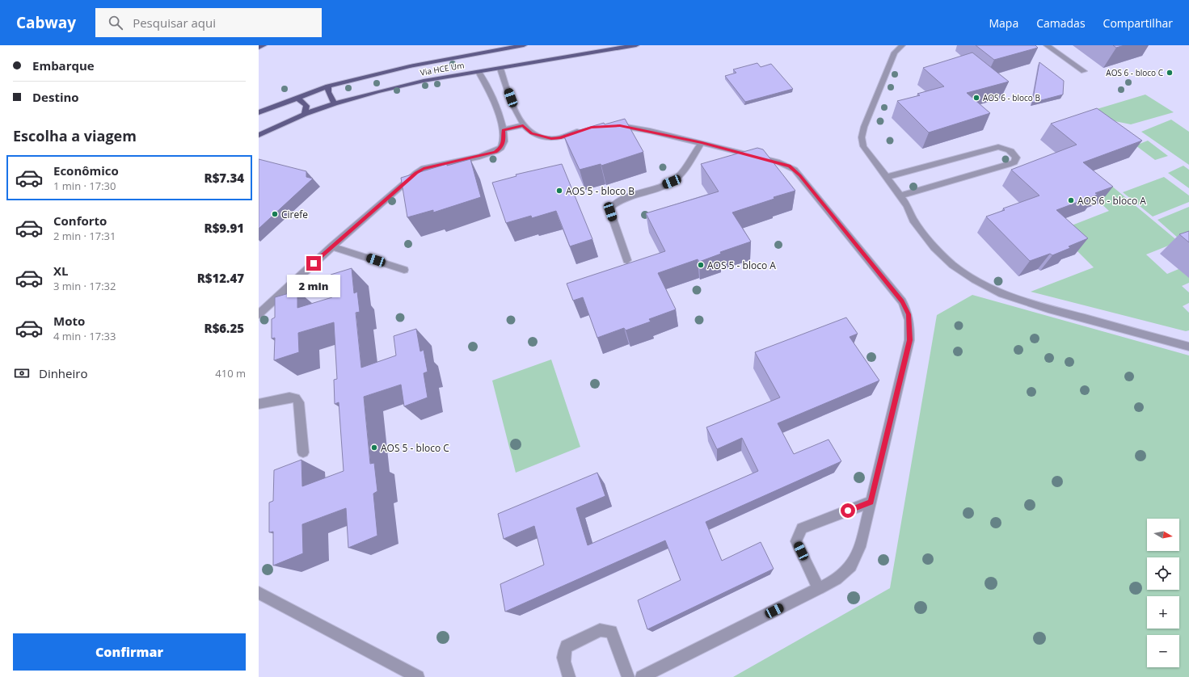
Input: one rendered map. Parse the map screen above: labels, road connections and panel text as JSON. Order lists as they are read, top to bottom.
{
  "streets": {
    "main road": ["Via HCE Um"]
  },
  "places": [
    "AOS 6 - bloco C",
    "AOS 6 - bloco B",
    "AOS 5 - bloco B",
    "AOS 6 - bloco A",
    "Cirefe",
    "AOS 5 - bloco A",
    "AOS 5 - bloco C"
  ],
  "north": "right",
  "page": {
    "header": "Cabway",
    "search": "Pesquisar aqui",
    "nav": ["Mapa", "Camadas", "Compartilhar"],
    "banner": ["Embarque", "Destino"],
    "heading": "Escolha a viagem",
    "list": [
      {
        "name": "Econômico",
        "note": "1 min · 17:30",
        "value": "R$7.34"
      },
      {
        "name": "Conforto",
        "note": "2 min · 17:31",
        "value": "R$9.91"
      },
      {
        "name": "XL",
        "note": "3 min · 17:32",
        "value": "R$12.47"
      },
      {
        "name": "Moto",
        "note": "4 min · 17:33",
        "value": "R$6.25"
      }
    ],
    "bubble": "2 min",
    "pay": ["Dinheiro", "410 m"],
    "map_buttons": ["+", "−"],
    "buttons": "Confirmar"
  }
}
